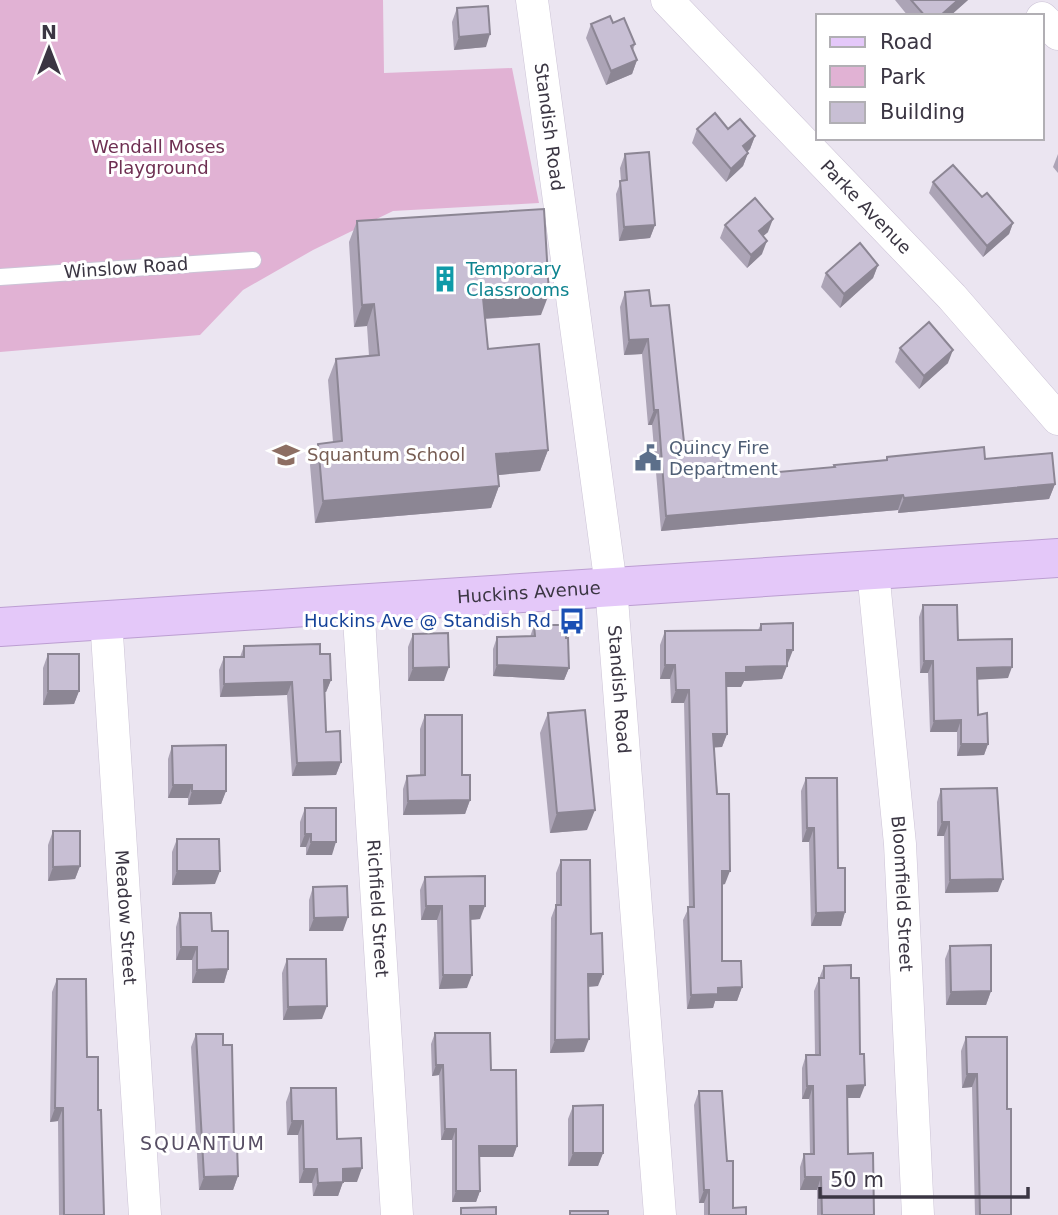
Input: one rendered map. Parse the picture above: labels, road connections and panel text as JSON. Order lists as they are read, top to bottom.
{
  "streets": {
    "street": [
      "Standish Road",
      "Parke Avenue",
      "Huckins Avenue",
      "Bloomfield Street",
      "Richfield Street",
      "Meadow Street"
    ],
    "lane": ["Winslow Road"]
  },
  "crossings": [
    ["Standish Road", "Huckins Avenue"],
    ["Huckins Avenue", "Bloomfield Street"],
    ["Huckins Avenue", "Richfield Street"],
    ["Huckins Avenue", "Meadow Street"]
  ],
  "districts": ["SQUANTUM"],
  "parks": ["Wendall Moses Playground"],
  "places": {
    "building": ["Temporary Classrooms"],
    "school or university": ["Squantum School"],
    "public building": ["Quincy Fire Department"],
    "bus stop": ["Huckins Ave @ Standish Rd"]
  },
  "legend": ["Road", "Park", "Building"],
  "scale_bar": "50 m",
  "north": "top"
}
